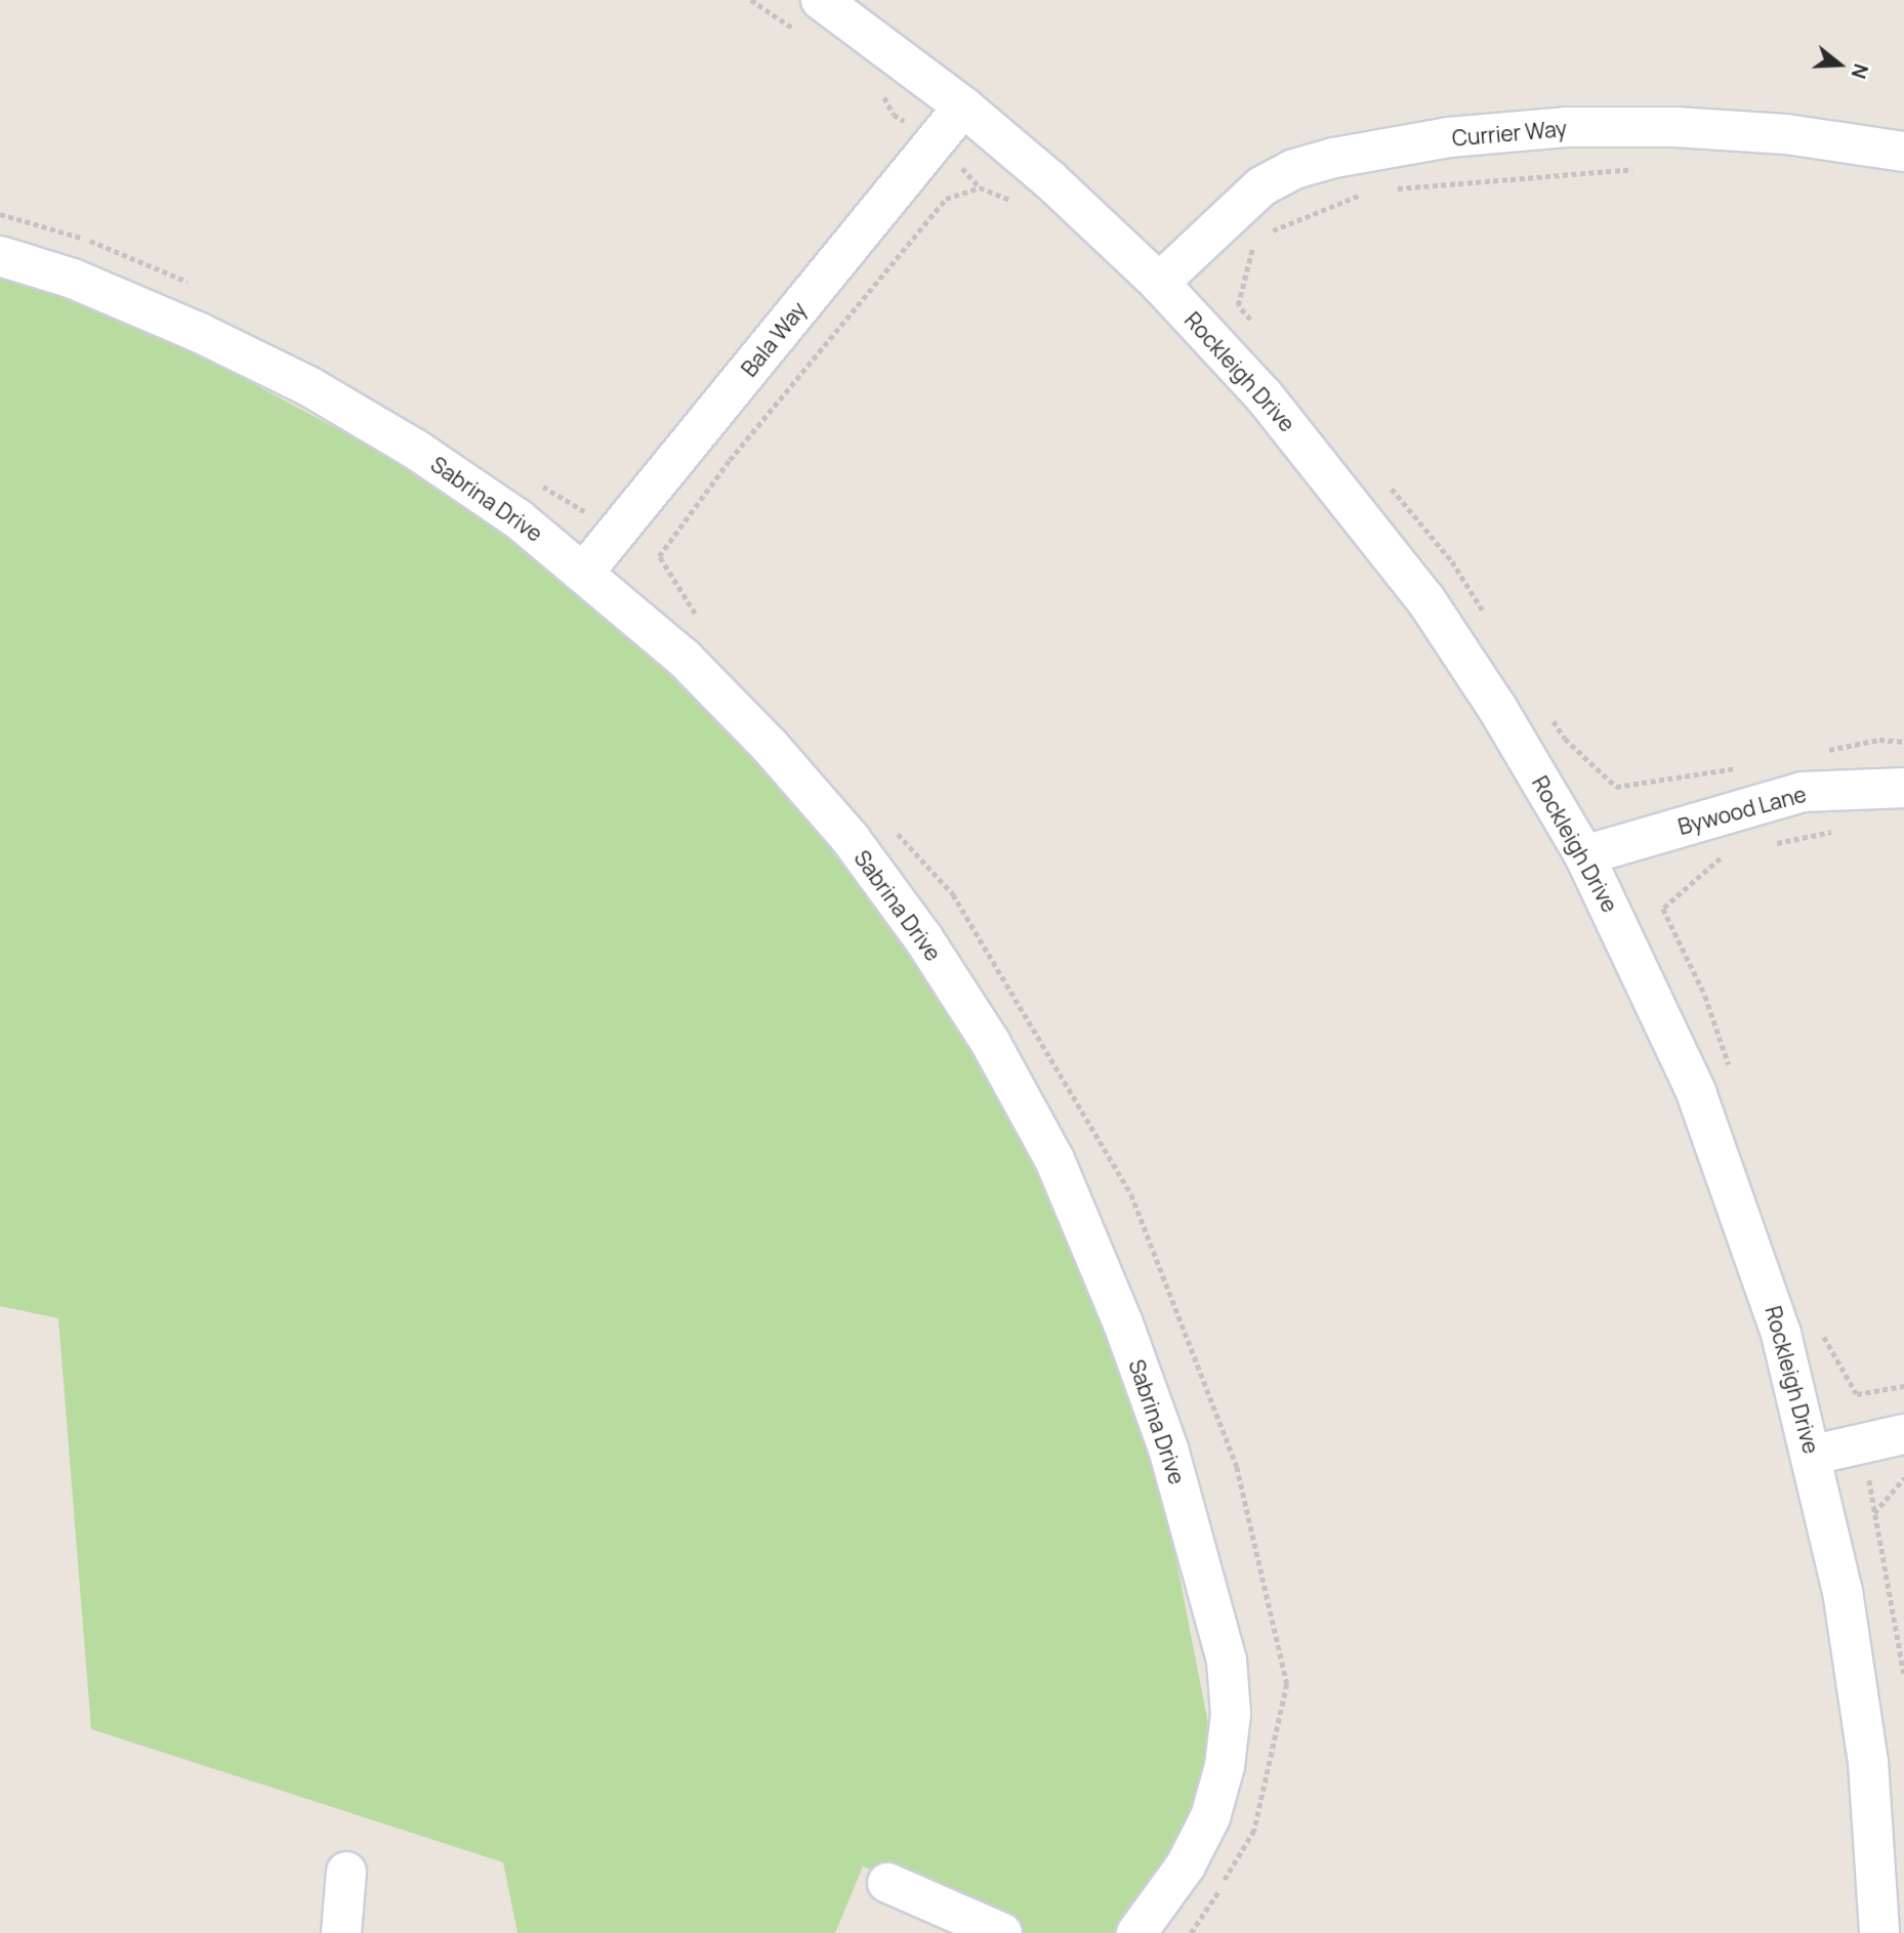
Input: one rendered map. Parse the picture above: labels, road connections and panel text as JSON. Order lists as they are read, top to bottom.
{
  "streets": {
    "street": [
      "Currier Way",
      "Bala Way",
      "Rockleigh Drive",
      "Sabrina Drive",
      "Bywood Lane"
    ]
  },
  "crossings": [
    ["Currier Way", "Rockleigh Drive"],
    ["Bala Way", "Rockleigh Drive"],
    ["Bala Way", "Sabrina Drive"],
    ["Rockleigh Drive", "Bywood Lane"]
  ],
  "north": "right"
}
